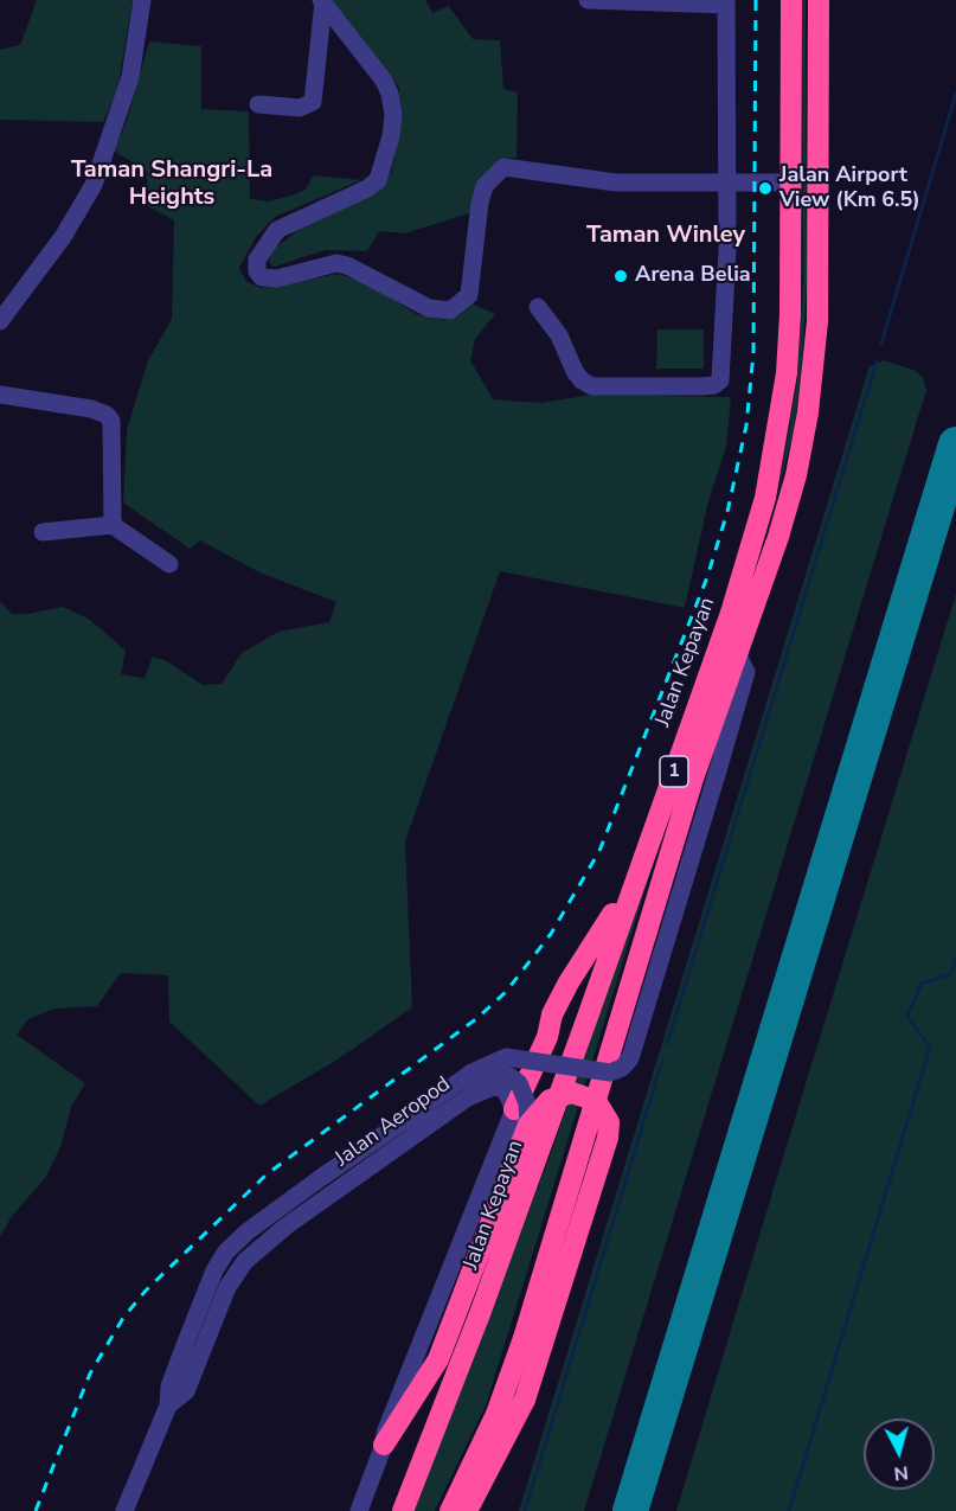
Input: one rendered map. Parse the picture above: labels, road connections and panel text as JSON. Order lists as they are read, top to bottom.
{
  "streets": {
    "highway": ["Jalan Kepayan", "1"],
    "street": ["Jalan Aeropod"]
  },
  "districts": ["Taman Shangri-La Heights", "Taman Winley"],
  "places": ["Jalan Airport View (Km 6.5)", "Arena Belia"],
  "north": "bottom"
}
